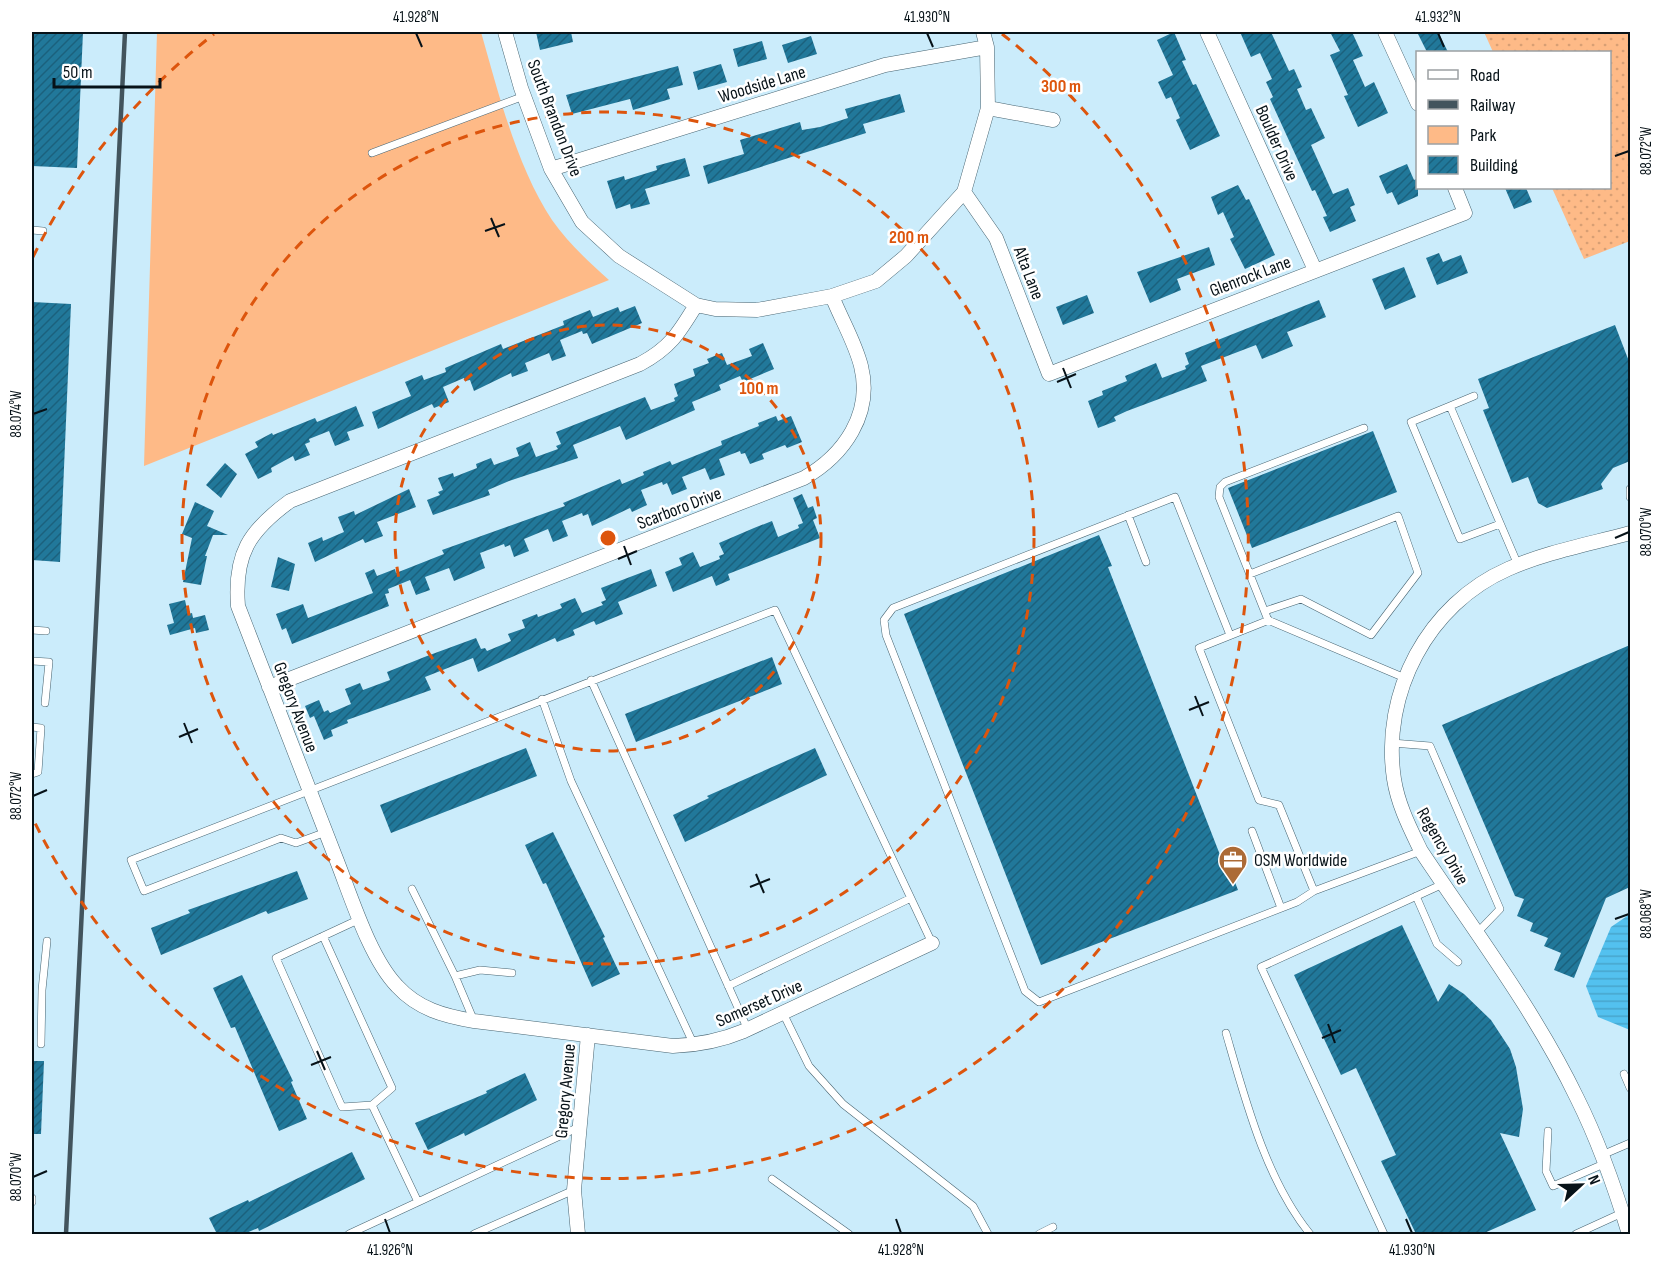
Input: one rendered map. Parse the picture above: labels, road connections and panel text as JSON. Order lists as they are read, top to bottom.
{
  "streets": {
    "street": [
      "Woodside Lane",
      "South Brandon Drive",
      "Boulder Drive",
      "Alta Lane",
      "Glenrock Lane",
      "Scarboro Drive",
      "Gregory Avenue",
      "Regency Drive",
      "Somerset Drive"
    ]
  },
  "crossings": [
    ["Woodside Lane", "South Brandon Drive"],
    ["South Brandon Drive", "Alta Lane"],
    ["South Brandon Drive", "Scarboro Drive"],
    ["South Brandon Drive", "Gregory Avenue"],
    ["Boulder Drive", "Glenrock Lane"],
    ["Alta Lane", "Glenrock Lane"],
    ["Scarboro Drive", "Gregory Avenue"],
    ["Gregory Avenue", "Somerset Drive"]
  ],
  "places": {
    "office": ["OSM Worldwide"]
  },
  "legend": [
    "Road",
    "Railway",
    "Park",
    "Building"
  ],
  "scale_bar": "50 m",
  "north": "right",
  "coordinates": [
    "41.928°N",
    "41.930°N",
    "41.932°N",
    "88.072°W",
    "88.074°W",
    "88.070°W",
    "88.068°W",
    "41.926°N"
  ],
  "rings": ["300 m", "200 m", "100 m"]
}
